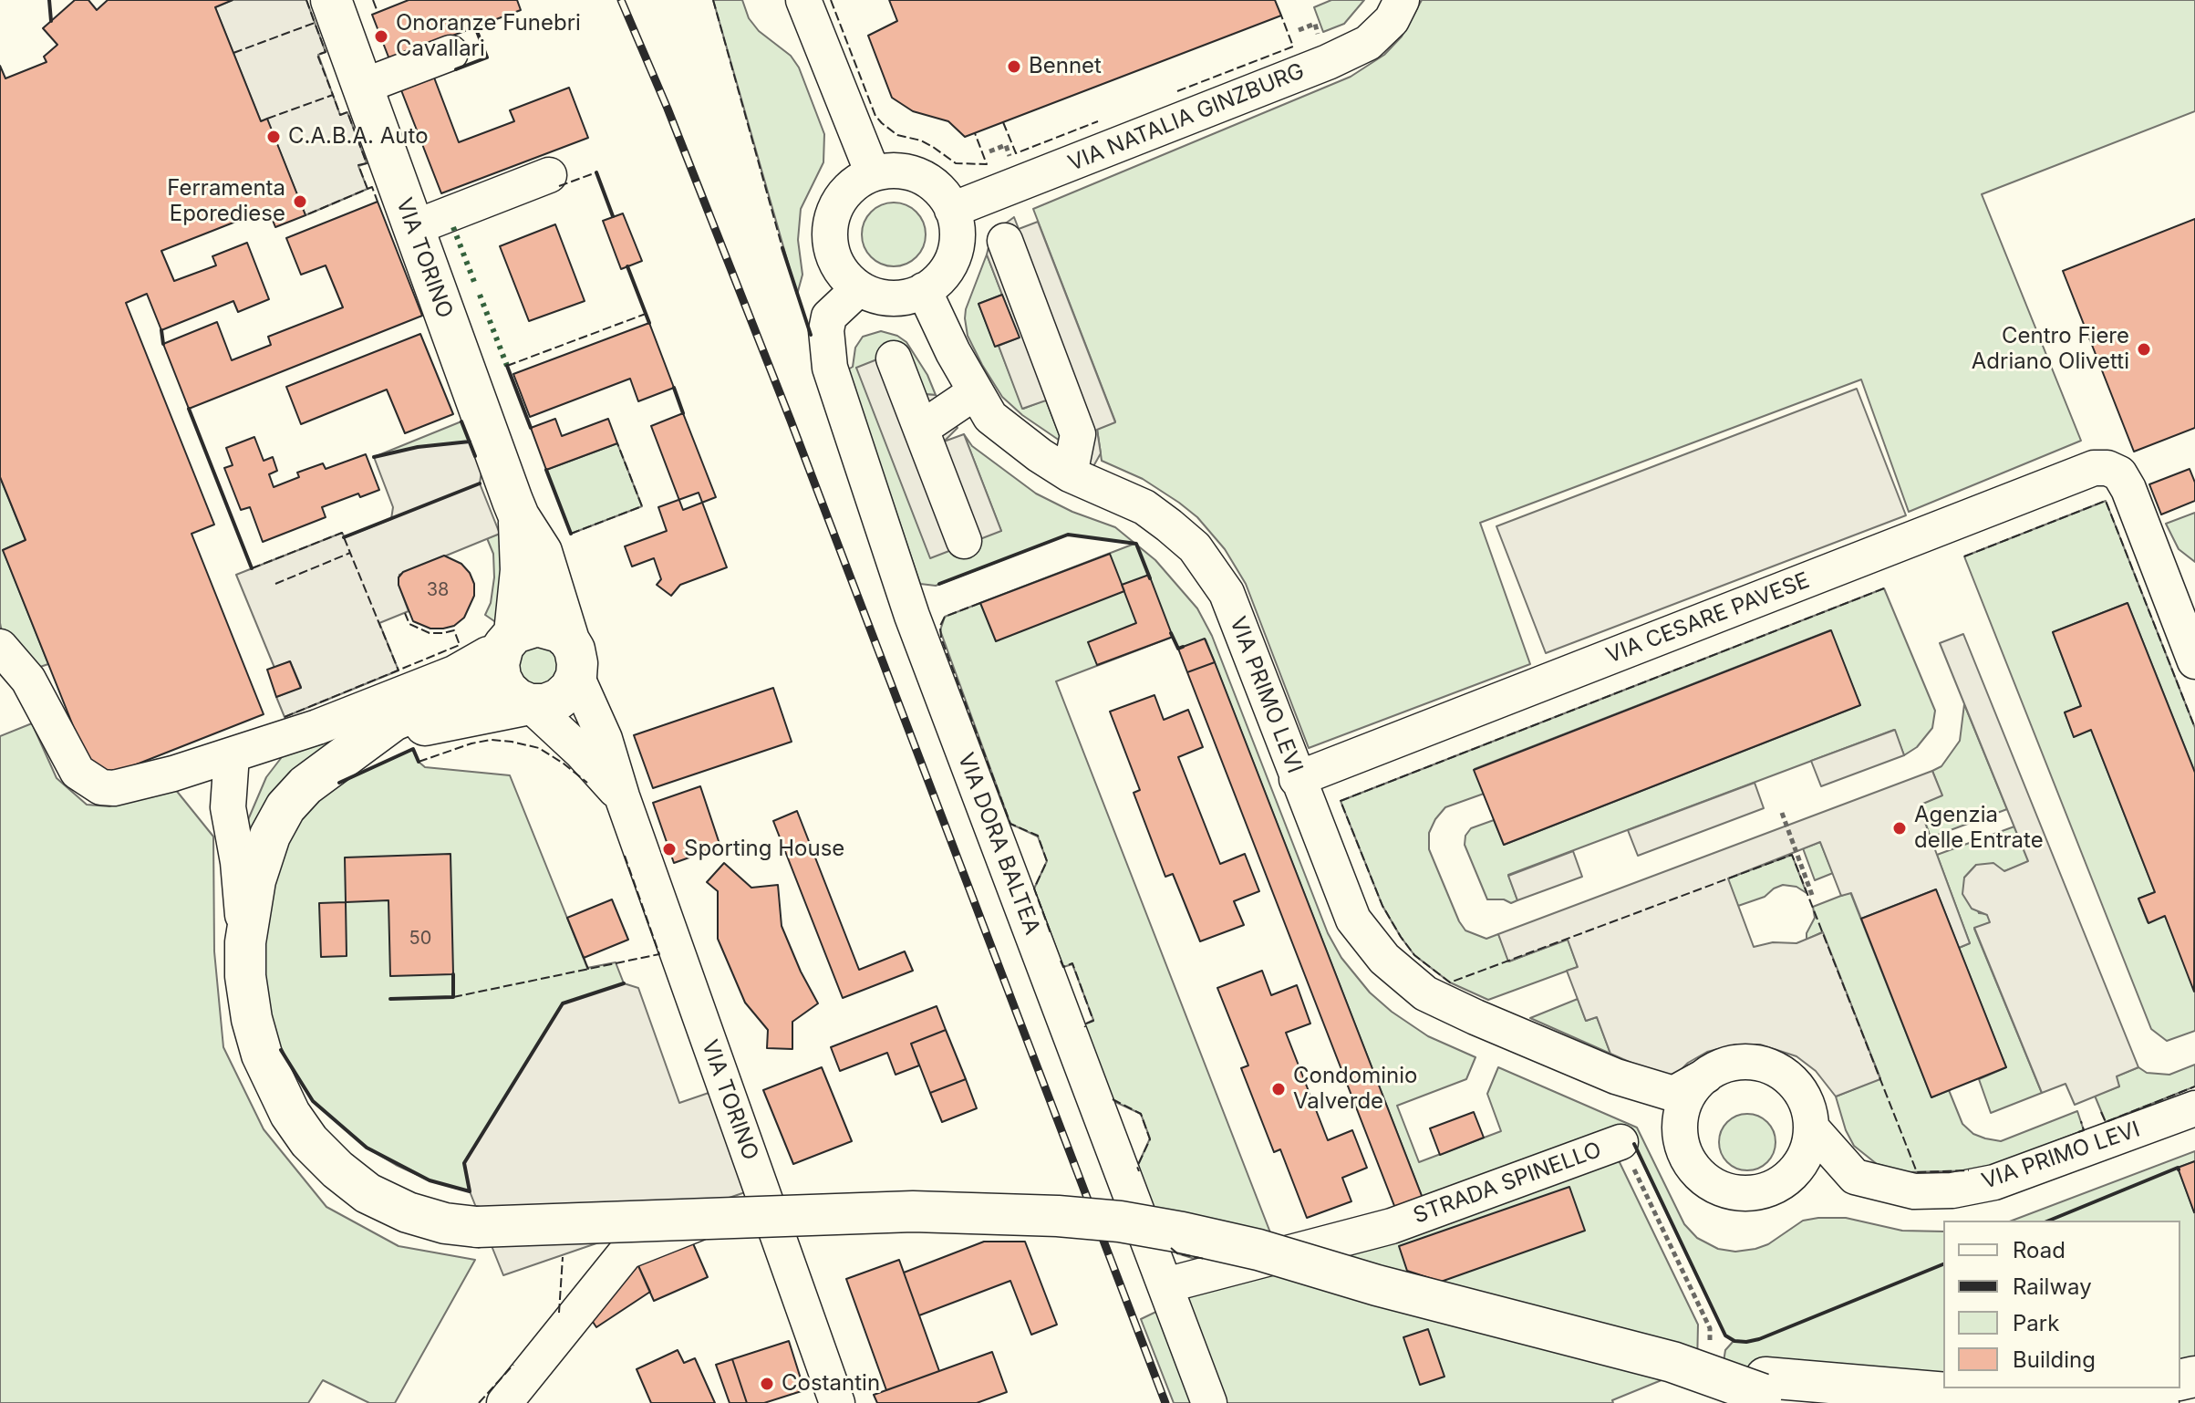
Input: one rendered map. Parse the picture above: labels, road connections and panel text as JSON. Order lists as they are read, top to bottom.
{
  "streets": {
    "main road": ["VIA TORINO"],
    "street": [
      "VIA NATALIA GINZBURG",
      "VIA CESARE PAVESE",
      "VIA PRIMO LEVI",
      "VIA DORA BALTEA",
      "STRADA SPINELLO"
    ]
  },
  "crossings": [
    ["VIA NATALIA GINZBURG", "VIA PRIMO LEVI"],
    ["VIA NATALIA GINZBURG", "VIA DORA BALTEA"],
    ["VIA CESARE PAVESE", "VIA PRIMO LEVI"],
    ["VIA PRIMO LEVI", "VIA DORA BALTEA"],
    ["VIA DORA BALTEA", "STRADA SPINELLO"]
  ],
  "places": [
    "Onoranze Funebri Cavallari",
    "Bennet",
    "C.A.B.A. Auto",
    "Ferramenta Eporediese",
    "Centro Fiere Adriano Olivetti",
    "Agenzia delle Entrate",
    "Sporting House",
    "Condominio Valverde",
    "Costantin"
  ],
  "house_numbers": ["38", "50"],
  "legend": [
    "Road",
    "Railway",
    "Park",
    "Building"
  ]
}
